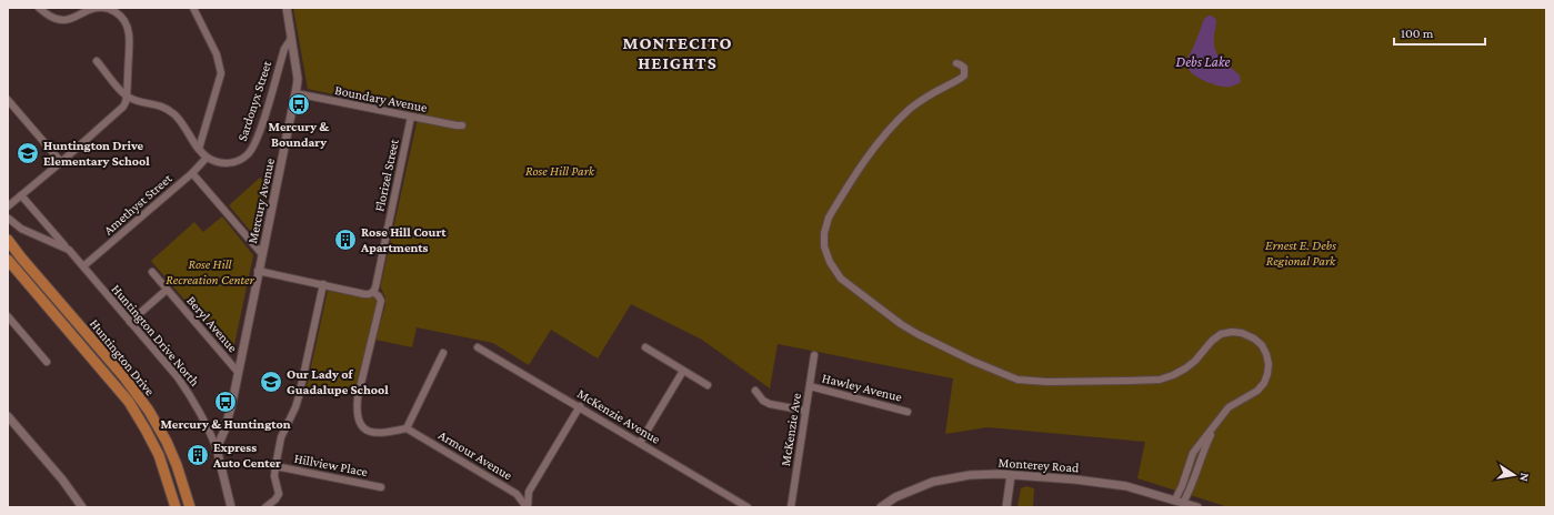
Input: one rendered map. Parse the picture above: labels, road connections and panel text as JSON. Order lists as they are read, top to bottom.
{
  "streets": {
    "main road": ["Huntington Drive"],
    "street": [
      "Boundary Avenue",
      "Sardonyx Street",
      "Florizel Street",
      "Mercury Avenue",
      "Amethyst Street",
      "Beryl Avenue",
      "Huntington Drive North",
      "Hawley Avenue",
      "McKenzie Avenue",
      "McKenzie Ave",
      "Armour Avenue",
      "Hillview Place",
      "Monterey Road"
    ]
  },
  "crossings": [
    ["Boundary Avenue", "Florizel Street"],
    ["Boundary Avenue", "Mercury Avenue"],
    ["Sardonyx Street", "Mercury Avenue"],
    ["Sardonyx Street", "Amethyst Street"],
    ["Mercury Avenue", "Beryl Avenue"],
    ["Mercury Avenue", "Huntington Drive North"],
    ["Amethyst Street", "Huntington Drive North"],
    ["Hawley Avenue", "McKenzie Ave"]
  ],
  "districts": ["MONTECITO HEIGHTS"],
  "water": ["Debs Lake"],
  "parks": ["Rose Hill Park", "Ernest E. Debs Regional Park", "Rose Hill Recreation Center"],
  "places": {
    "bus stop": ["Mercury & Boundary", "Mercury & Huntington"],
    "school or university": ["Huntington Drive Elementary School", "Our Lady of Guadalupe School"],
    "building": ["Rose Hill Court Apartments", "Express Auto Center"]
  },
  "scale_bar": "100 m",
  "north": "right"
}
